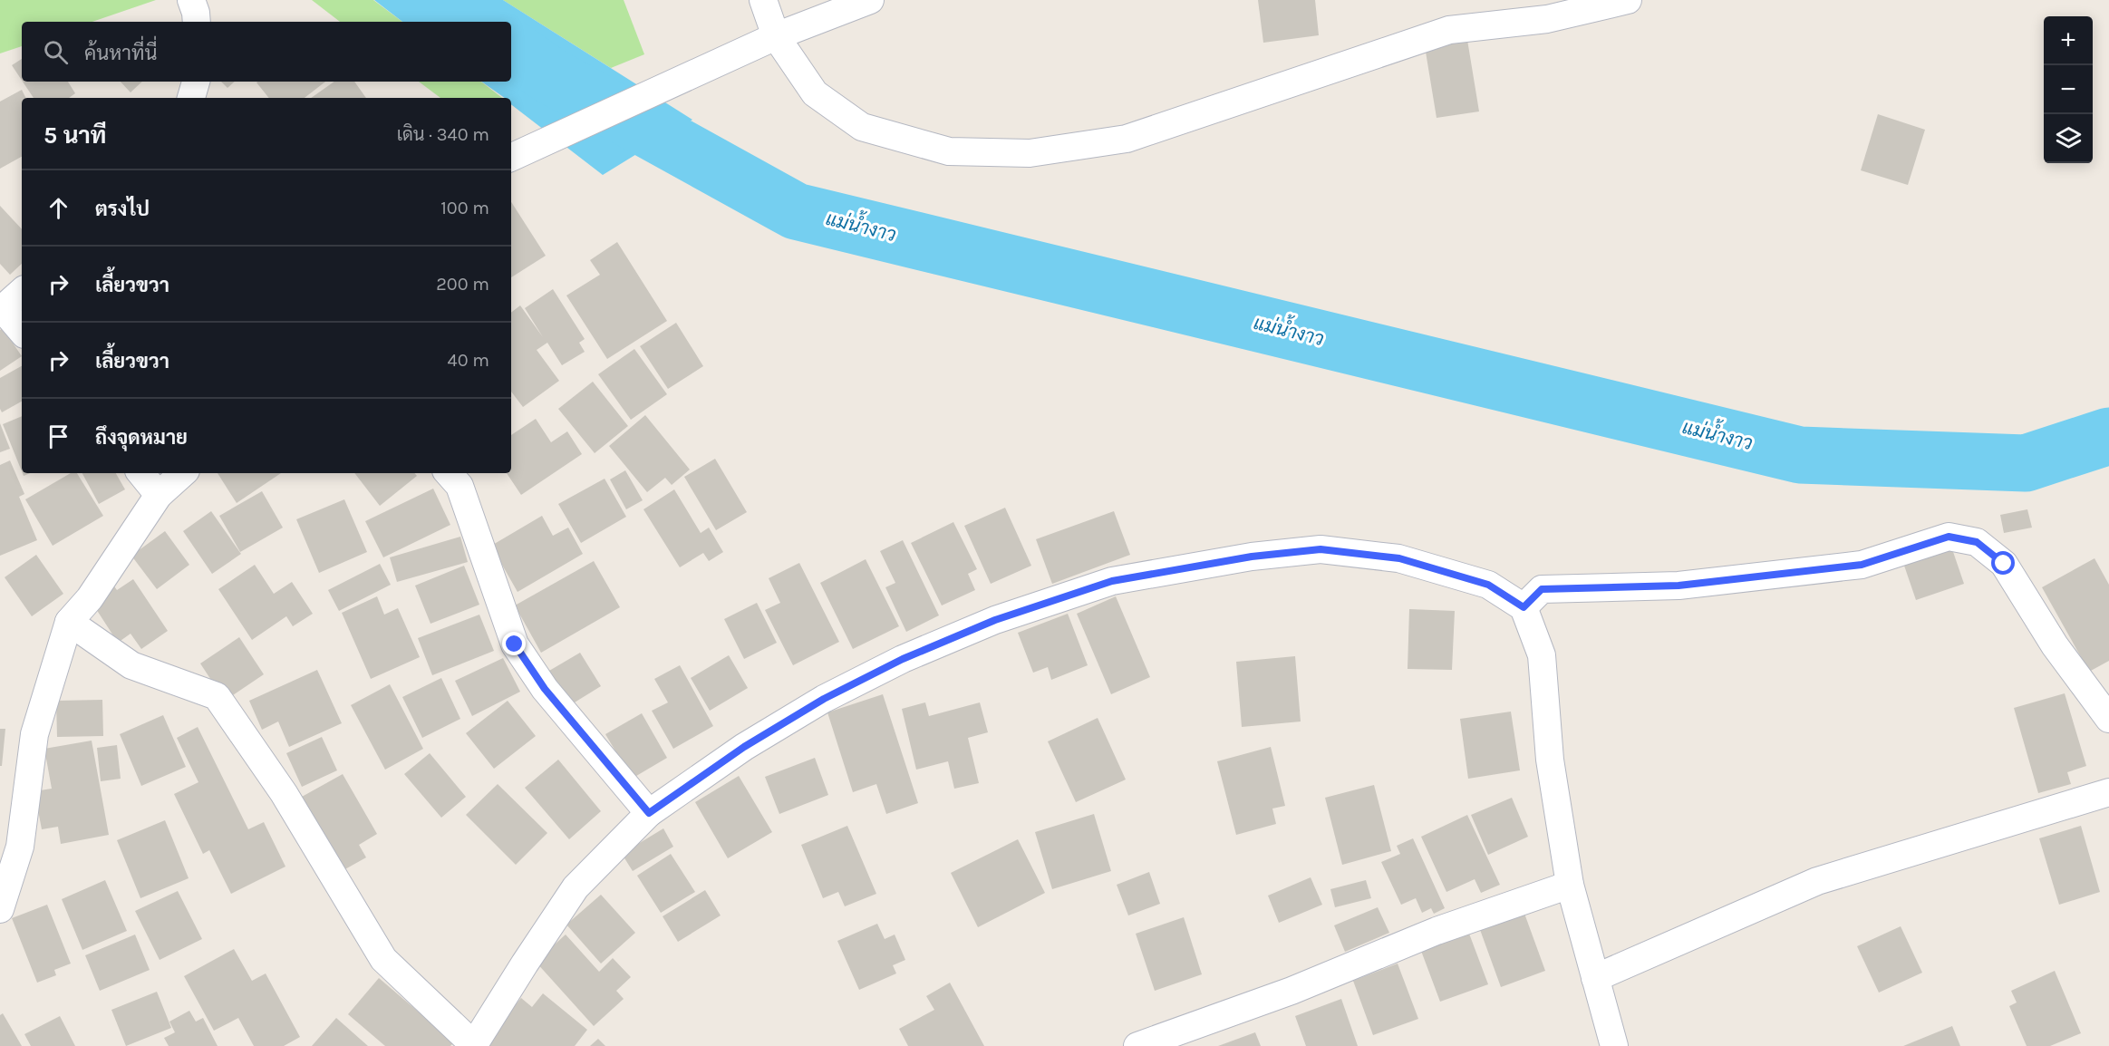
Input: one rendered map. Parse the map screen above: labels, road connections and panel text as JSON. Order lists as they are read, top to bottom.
{
  "water": ["แม่น้ำงาว"],
  "page": {
    "map_buttons": ["+", "−"],
    "search": "ค้นหาที่นี่",
    "heading": ["5 นาที", "เดิน · 340 m"],
    "list": [
      ["ตรงไป", "100 m"],
      ["เลี้ยวขวา", "200 m"],
      ["เลี้ยวขวา", "40 m"],
      "ถึงจุดหมาย"
    ]
  }
}
